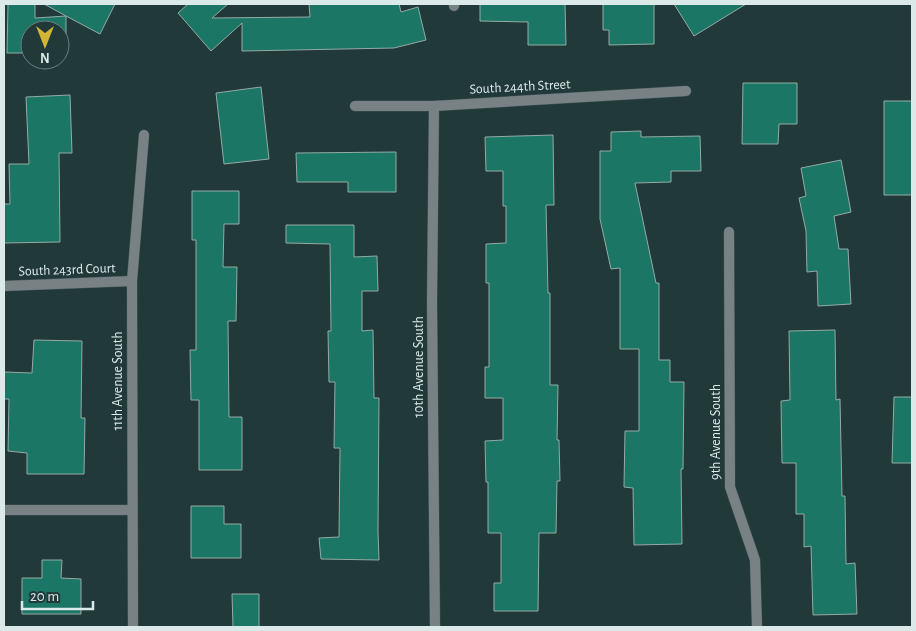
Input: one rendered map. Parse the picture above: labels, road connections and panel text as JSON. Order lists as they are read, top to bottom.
{
  "streets": {
    "street": [
      "South 244th Street",
      "South 243rd Court",
      "10th Avenue South",
      "11th Avenue South",
      "9th Avenue South"
    ]
  },
  "crossings": [
    ["South 244th Street", "10th Avenue South"],
    ["South 243rd Court", "11th Avenue South"]
  ],
  "scale_bar": "20 m",
  "north": "bottom"
}
